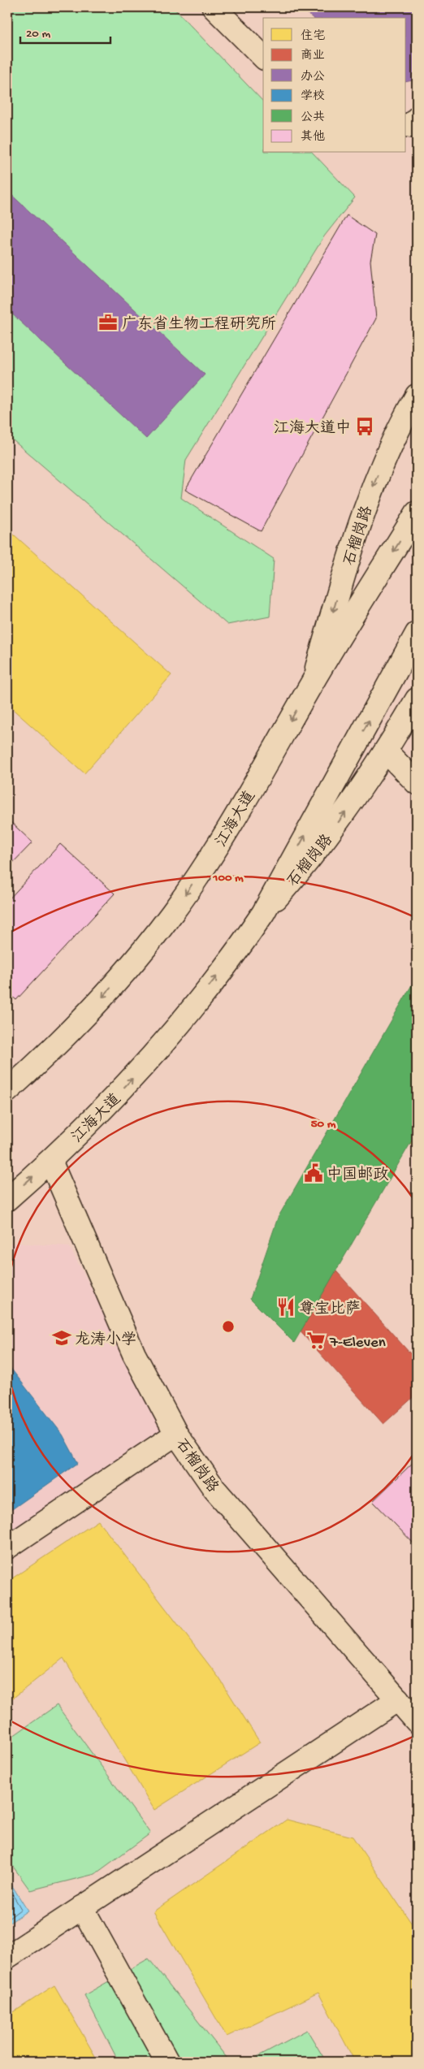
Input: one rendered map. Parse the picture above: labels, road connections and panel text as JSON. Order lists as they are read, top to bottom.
{
  "streets": {
    "main road": ["石榴岗路", "江海大道"]
  },
  "crossings": [
    ["石榴岗路", "江海大道"]
  ],
  "places": {
    "office": ["广东省生物工程研究所"],
    "bus stop": ["江海大道中"],
    "public building": ["中国邮政"],
    "restaurant": ["尊宝比萨"],
    "school or university": ["龙涛小学"],
    "supermarket": ["7-Eleven"]
  },
  "legend": [
    "住宅",
    "商业",
    "办公",
    "学校",
    "公共",
    "其他"
  ],
  "scale_bar": "20 m",
  "rings": ["100 m", "50 m"]
}
